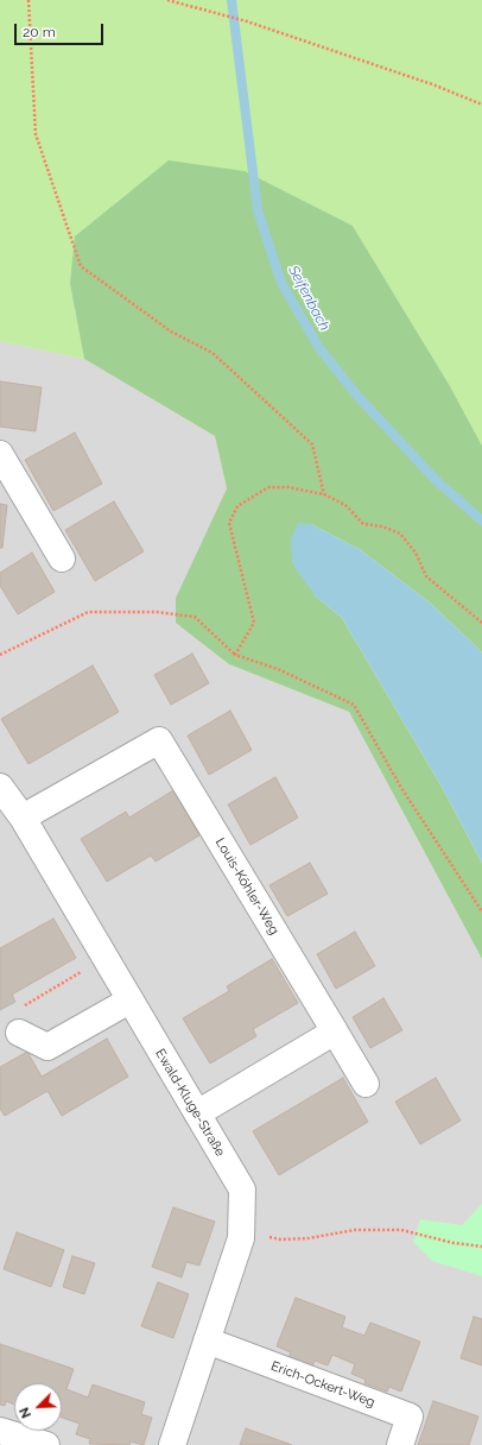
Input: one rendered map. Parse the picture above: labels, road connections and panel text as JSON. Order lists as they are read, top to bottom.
{
  "streets": {
    "street": ["Louis-Köhler-Weg", "Ewald-Kluge-Straße", "Erich-Ockert-Weg"]
  },
  "crossings": [
    ["Louis-Köhler-Weg", "Ewald-Kluge-Straße"],
    ["Ewald-Kluge-Straße", "Erich-Ockert-Weg"]
  ],
  "water": ["Seifenbach"],
  "scale_bar": "20 m",
  "north": "bottom left"
}
